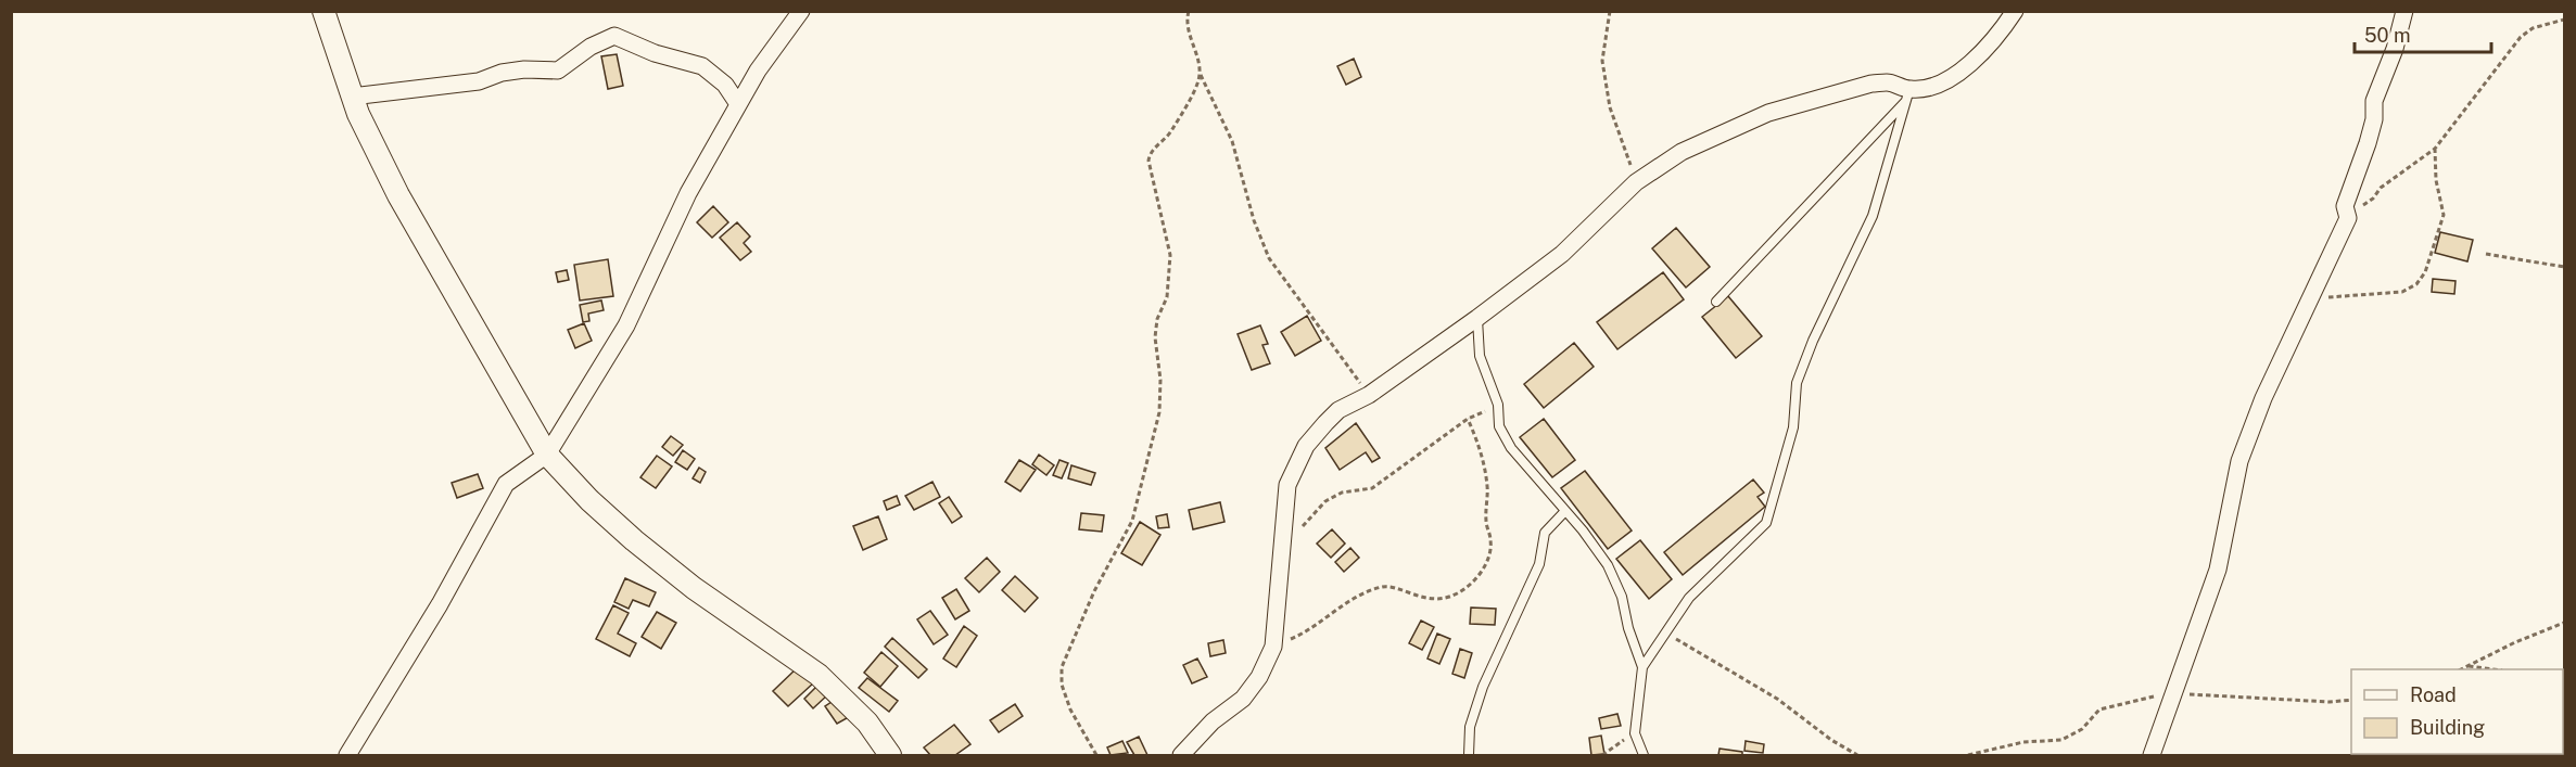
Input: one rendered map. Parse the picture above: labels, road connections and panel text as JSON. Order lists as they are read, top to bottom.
{
  "legend": ["Road", "Building"],
  "scale_bar": "50 m"
}
